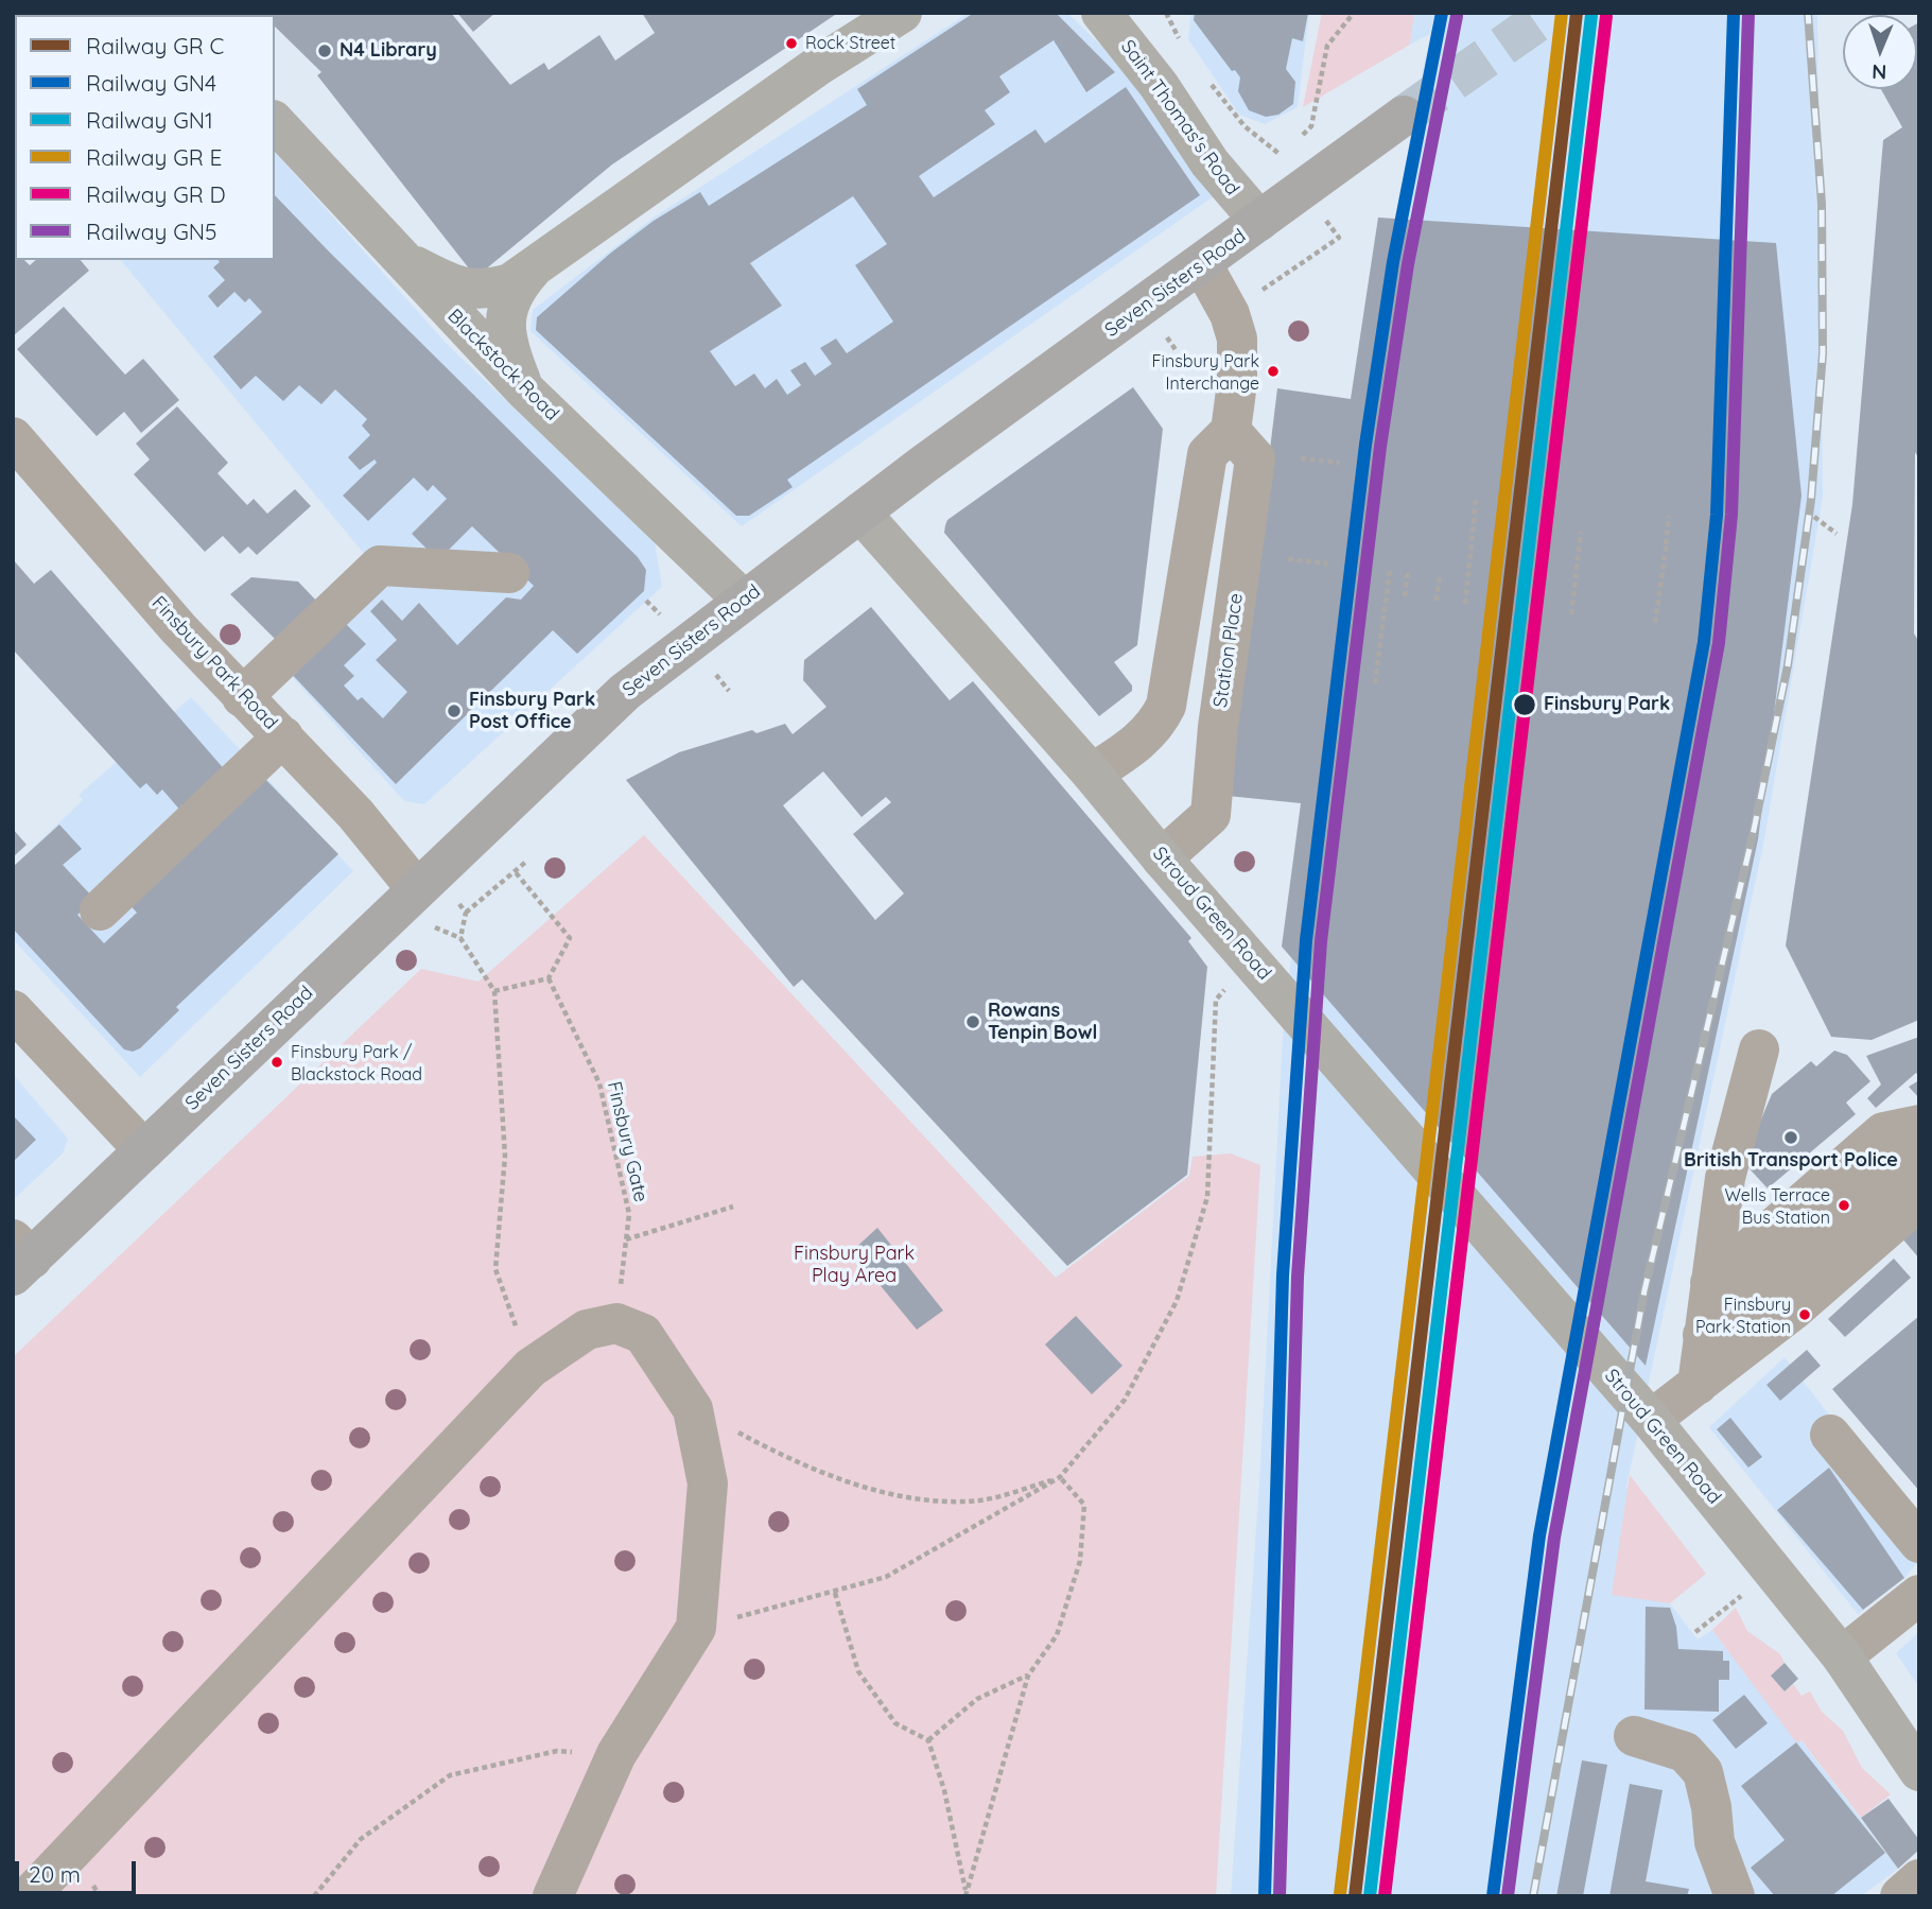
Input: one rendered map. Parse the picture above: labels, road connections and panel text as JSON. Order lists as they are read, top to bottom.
{
  "streets": {
    "highway": ["Seven Sisters Road"],
    "main road": ["Saint Thomas's Road", "Blackstock Road", "Stroud Green Road"],
    "street": ["Station Place", "Finsbury Park Road"],
    "path": ["Finsbury Gate"]
  },
  "crossings": [
    ["Saint Thomas's Road", "Seven Sisters Road"],
    ["Seven Sisters Road", "Blackstock Road"],
    ["Seven Sisters Road", "Finsbury Park Road"],
    ["Seven Sisters Road", "Stroud Green Road"],
    ["Station Place", "Stroud Green Road"]
  ],
  "parks": ["Finsbury Park Play Area"],
  "places": [
    "Rock Street",
    "N4 Library",
    "Finsbury Park Interchange",
    "Finsbury Park",
    "Finsbury Park Post Office",
    "Rowans Tenpin Bowl",
    "Finsbury Park / Blackstock Road",
    "British Transport Police",
    "Wells Terrace Bus Station",
    "Finsbury Park Station"
  ],
  "lines": ["rail line GN4", "rail line GN5", "rail line GN1"],
  "legend": [
    "Railway GR C",
    "Railway GN4",
    "Railway GN1",
    "Railway GR E",
    "Railway GR D",
    "Railway GN5"
  ],
  "scale_bar": "20 m",
  "north": "bottom"
}
